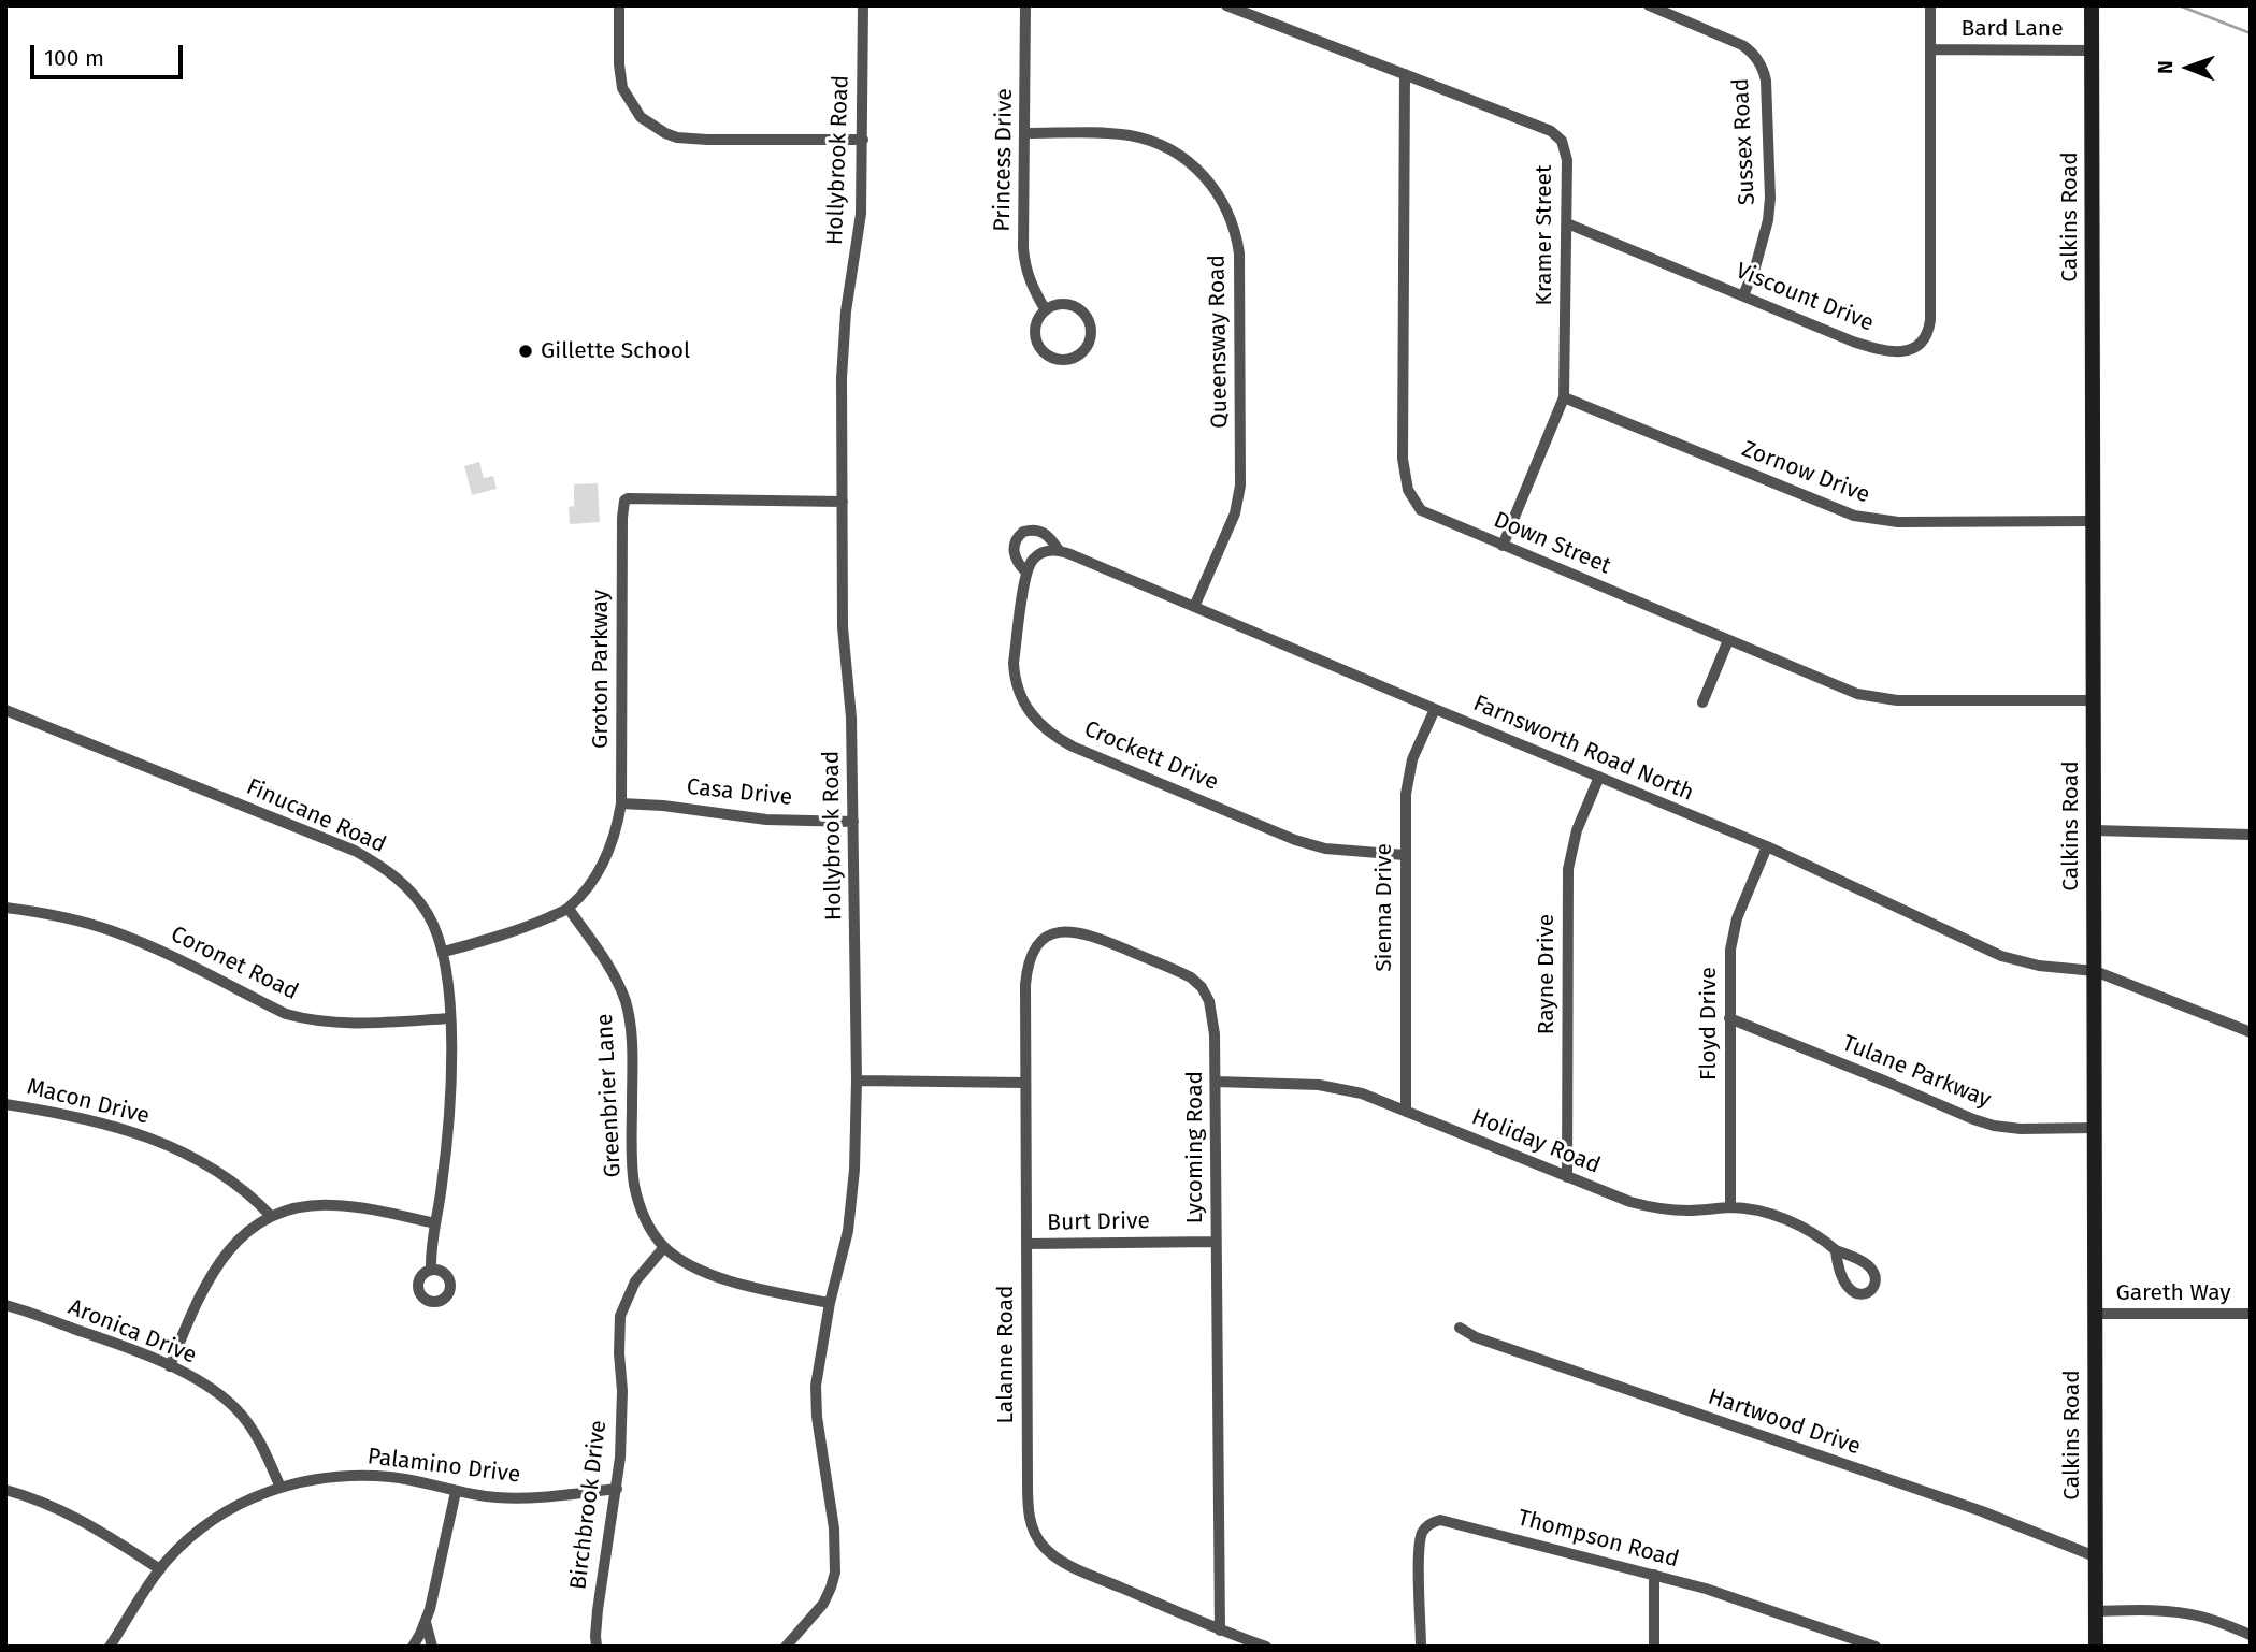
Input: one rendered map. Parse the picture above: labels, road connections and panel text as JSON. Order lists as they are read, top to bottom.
{
  "streets": {
    "main road": ["Calkins Road"],
    "street": [
      "Bard Lane",
      "Sussex Road",
      "Hollybrook Road",
      "Princess Drive",
      "Kramer Street",
      "Viscount Drive",
      "Queensway Road",
      "Zornow Drive",
      "Down Street",
      "Groton Parkway",
      "Farnsworth Road North",
      "Crockett Drive",
      "Casa Drive",
      "Finucane Road",
      "Sienna Drive",
      "Coronet Road",
      "Rayne Drive",
      "Floyd Drive",
      "Tulane Parkway",
      "Greenbrier Lane",
      "Macon Drive",
      "Holiday Road",
      "Lycoming Road",
      "Burt Drive",
      "Gareth Way",
      "Aronica Drive",
      "Lalanne Road",
      "Hartwood Drive",
      "Palamino Drive",
      "Birchbrook Drive",
      "Thompson Road"
    ]
  },
  "crossings": [
    ["Bard Lane", "Calkins Road"],
    ["Bard Lane", "Viscount Drive"],
    ["Sussex Road", "Viscount Drive"],
    ["Hollybrook Road", "Groton Parkway"],
    ["Hollybrook Road", "Casa Drive"],
    ["Hollybrook Road", "Greenbrier Lane"],
    ["Princess Drive", "Queensway Road"],
    ["Calkins Road", "Zornow Drive"],
    ["Calkins Road", "Down Street"],
    ["Calkins Road", "Farnsworth Road North"],
    ["Calkins Road", "Tulane Parkway"],
    ["Calkins Road", "Gareth Way"],
    ["Calkins Road", "Hartwood Drive"],
    ["Kramer Street", "Viscount Drive"],
    ["Kramer Street", "Zornow Drive"],
    ["Kramer Street", "Down Street"],
    ["Queensway Road", "Farnsworth Road North"],
    ["Groton Parkway", "Casa Drive"],
    ["Groton Parkway", "Finucane Road"],
    ["Groton Parkway", "Greenbrier Lane"],
    ["Farnsworth Road North", "Crockett Drive"],
    ["Farnsworth Road North", "Sienna Drive"],
    ["Farnsworth Road North", "Rayne Drive"],
    ["Farnsworth Road North", "Floyd Drive"],
    ["Crockett Drive", "Sienna Drive"],
    ["Finucane Road", "Coronet Road"],
    ["Sienna Drive", "Holiday Road"],
    ["Rayne Drive", "Holiday Road"],
    ["Floyd Drive", "Tulane Parkway"],
    ["Floyd Drive", "Holiday Road"],
    ["Greenbrier Lane", "Birchbrook Drive"],
    ["Holiday Road", "Lycoming Road"],
    ["Lycoming Road", "Burt Drive"],
    ["Lycoming Road", "Lalanne Road"],
    ["Burt Drive", "Lalanne Road"],
    ["Aronica Drive", "Palamino Drive"],
    ["Palamino Drive", "Birchbrook Drive"]
  ],
  "places": ["Gillette School"],
  "scale_bar": "100 m",
  "north": "left"
}
